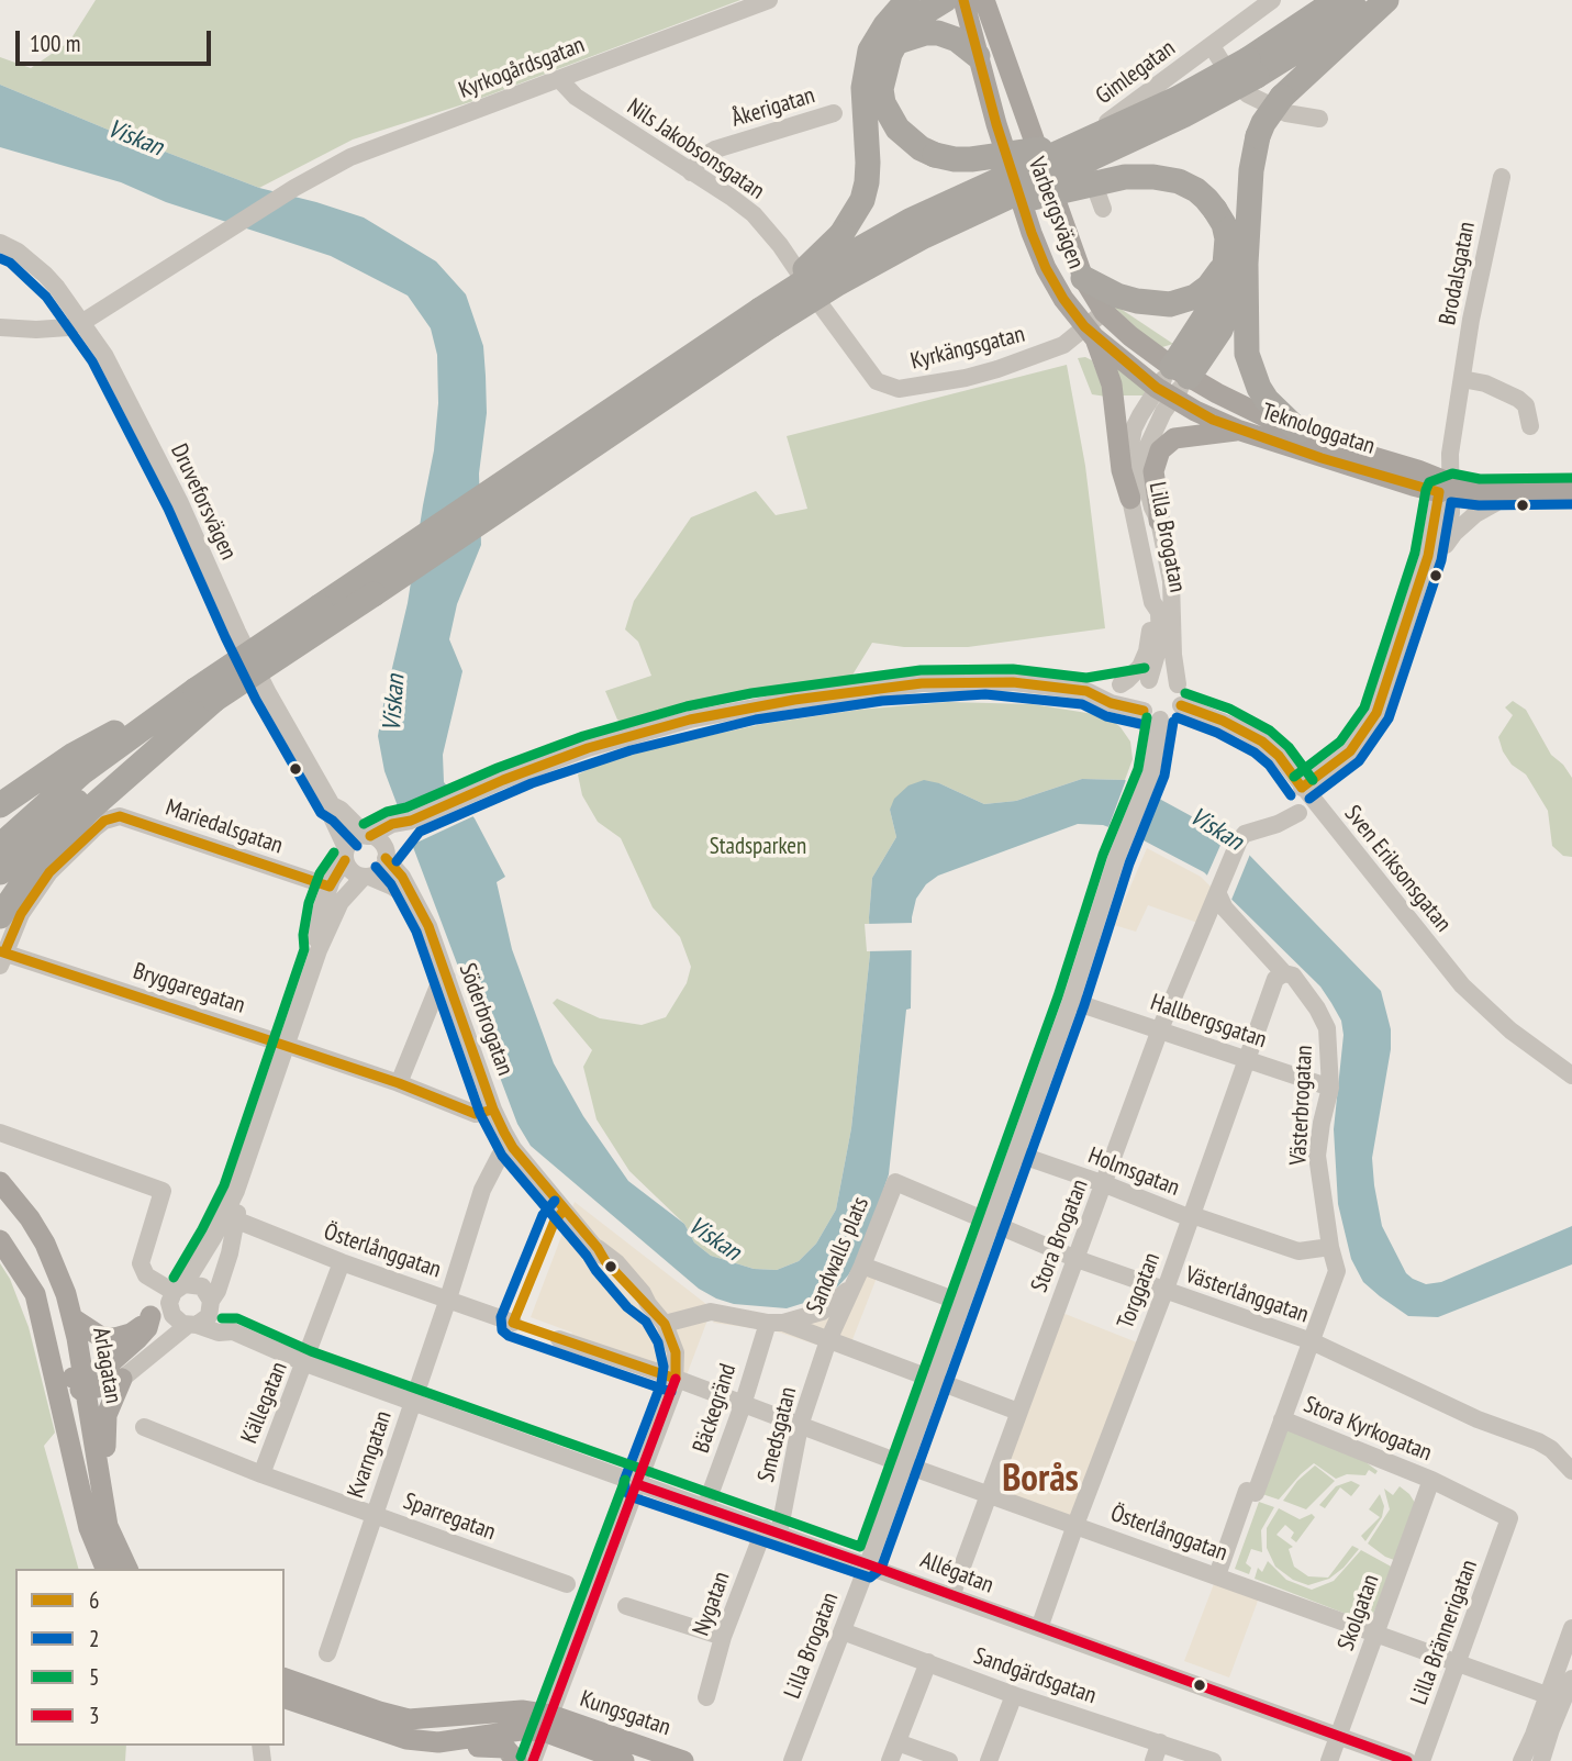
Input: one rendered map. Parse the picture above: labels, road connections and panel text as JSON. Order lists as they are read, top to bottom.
{
  "streets": {
    "main road": [
      "Varbergsvägen",
      "Teknologgatan",
      "Arlagatan",
      "Kungsgatan"
    ],
    "street": [
      "Kyrkogårdsgatan",
      "Gimlegatan",
      "Åkerigatan",
      "Nils Jakobsonsgatan",
      "Brodalsgatan",
      "Kyrkängsgatan",
      "Druveforsvägen",
      "Lilla Brogatan",
      "Mariedalsgatan",
      "Sven Eriksonsgatan",
      "Bryggaregatan",
      "Söderbrogatan",
      "Hallbergsgatan",
      "Västerbrogatan",
      "Holmsgatan",
      "Stora Brogatan",
      "Österlånggatan",
      "Sandwalls plats",
      "Torggatan",
      "Västerlånggatan",
      "Källegatan",
      "Bäckegränd",
      "Stora Kyrkogatan",
      "Smedsgatan",
      "Kvarngatan",
      "Sparregatan",
      "Allégatan",
      "Nygatan",
      "Skolgatan",
      "Lilla Brännerigatan",
      "Sandgärdsgatan"
    ]
  },
  "crossings": [
    ["Kyrkogårdsgatan", "Nils Jakobsonsgatan"],
    ["Kyrkogårdsgatan", "Druveforsvägen"],
    ["Åkerigatan", "Nils Jakobsonsgatan"],
    ["Nils Jakobsonsgatan", "Kyrkängsgatan"],
    ["Varbergsvägen", "Kyrkängsgatan"],
    ["Varbergsvägen", "Teknologgatan"],
    ["Varbergsvägen", "Lilla Brogatan"],
    ["Brodalsgatan", "Teknologgatan"],
    ["Teknologgatan", "Lilla Brogatan"],
    ["Druveforsvägen", "Söderbrogatan"],
    ["Lilla Brogatan", "Sven Eriksonsgatan"],
    ["Lilla Brogatan", "Hallbergsgatan"],
    ["Lilla Brogatan", "Holmsgatan"],
    ["Lilla Brogatan", "Österlånggatan"],
    ["Lilla Brogatan", "Västerlånggatan"],
    ["Lilla Brogatan", "Allégatan"],
    ["Lilla Brogatan", "Sandgärdsgatan"],
    ["Bryggaregatan", "Söderbrogatan"],
    ["Söderbrogatan", "Kvarngatan"],
    ["Hallbergsgatan", "Västerbrogatan"],
    ["Hallbergsgatan", "Stora Brogatan"],
    ["Hallbergsgatan", "Torggatan"],
    ["Västerbrogatan", "Holmsgatan"],
    ["Västerbrogatan", "Stora Brogatan"],
    ["Västerbrogatan", "Torggatan"],
    ["Västerbrogatan", "Västerlånggatan"],
    ["Västerbrogatan", "Stora Kyrkogatan"],
    ["Holmsgatan", "Stora Brogatan"],
    ["Holmsgatan", "Torggatan"],
    ["Stora Brogatan", "Österlånggatan"],
    ["Stora Brogatan", "Västerlånggatan"],
    ["Stora Brogatan", "Allégatan"],
    ["Österlånggatan", "Torggatan"],
    ["Österlånggatan", "Källegatan"],
    ["Österlånggatan", "Bäckegränd"],
    ["Österlånggatan", "Smedsgatan"],
    ["Österlånggatan", "Kvarngatan"],
    ["Österlånggatan", "Skolgatan"],
    ["Österlånggatan", "Lilla Brännerigatan"],
    ["Sandwalls plats", "Västerlånggatan"],
    ["Sandwalls plats", "Smedsgatan"],
    ["Torggatan", "Västerlånggatan"],
    ["Torggatan", "Allégatan"],
    ["Västerlånggatan", "Stora Kyrkogatan"],
    ["Källegatan", "Sparregatan"],
    ["Källegatan", "Allégatan"],
    ["Bäckegränd", "Allégatan"],
    ["Stora Kyrkogatan", "Skolgatan"],
    ["Stora Kyrkogatan", "Lilla Brännerigatan"],
    ["Smedsgatan", "Allégatan"],
    ["Smedsgatan", "Nygatan"],
    ["Kvarngatan", "Sparregatan"],
    ["Kvarngatan", "Allégatan"],
    ["Allégatan", "Nygatan"],
    ["Allégatan", "Skolgatan"]
  ],
  "districts": ["Borås"],
  "water": ["Viskan"],
  "parks": ["Stadsparken"],
  "lines": [
    "transit line 6",
    "transit line 2",
    "transit line 5",
    "transit line 3"
  ],
  "legend": [
    "6",
    "2",
    "5",
    "3"
  ],
  "scale_bar": "100 m"
}
